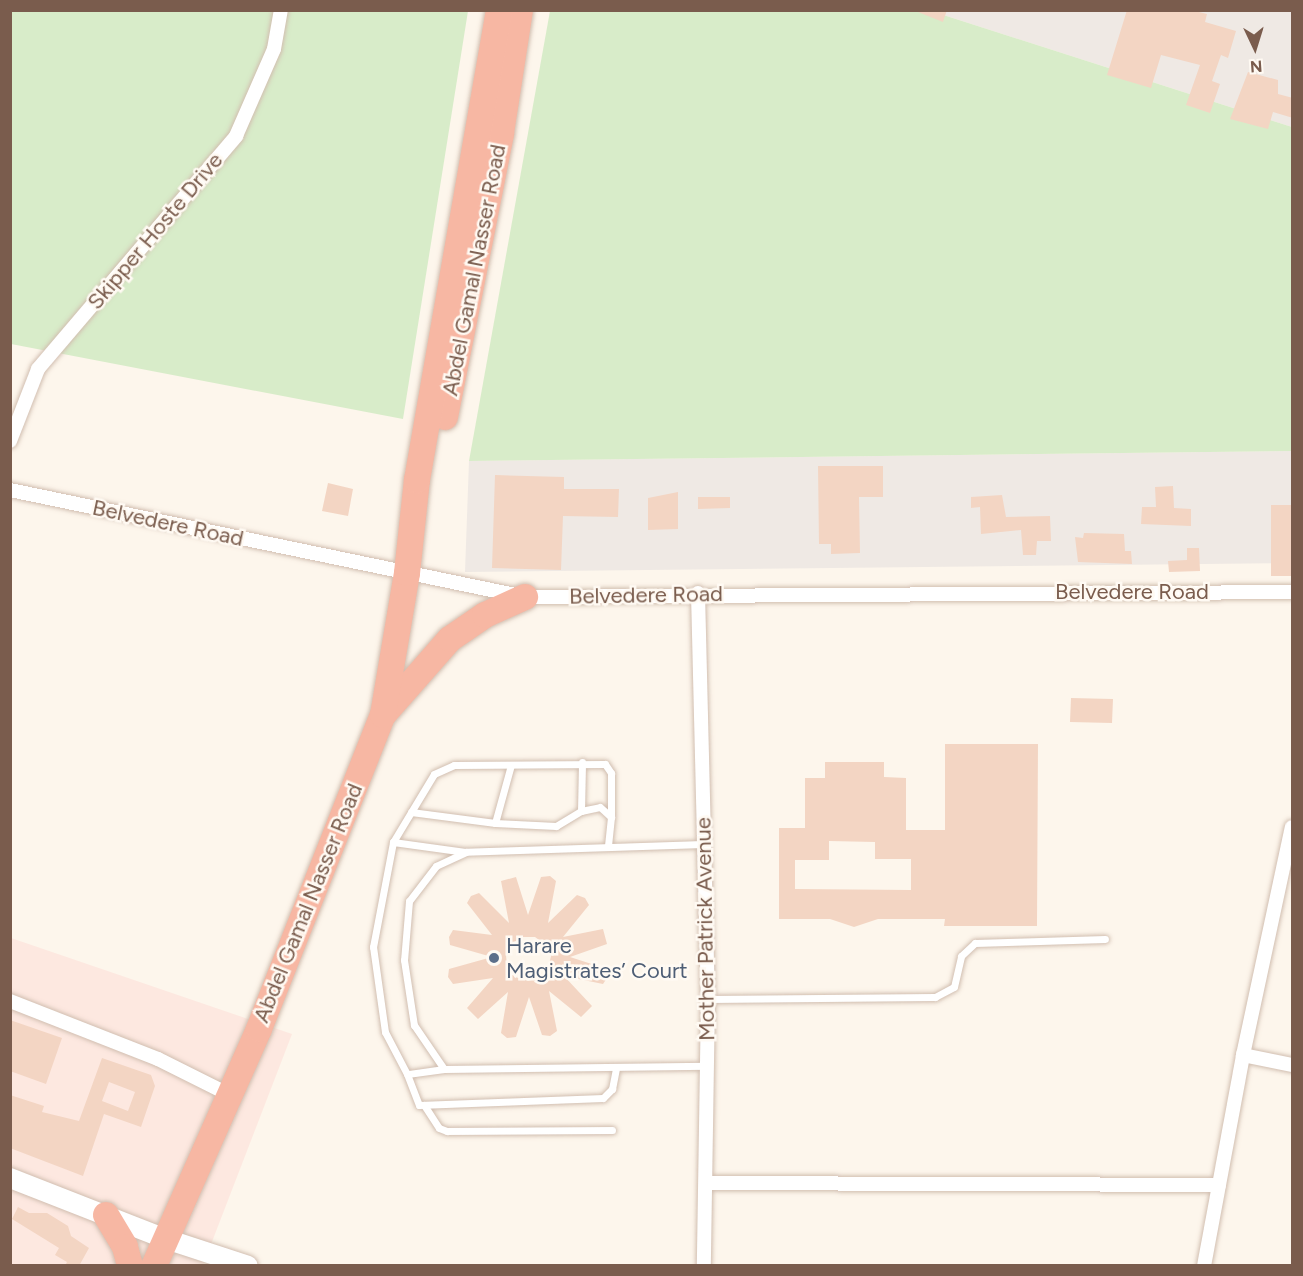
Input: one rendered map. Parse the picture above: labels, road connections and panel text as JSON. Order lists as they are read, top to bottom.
{
  "streets": {
    "highway": ["Abdel Gamal Nasser Road"],
    "street": ["Skipper Hoste Drive", "Belvedere Road", "Mother Patrick Avenue"]
  },
  "crossings": [
    ["Abdel Gamal Nasser Road", "Belvedere Road"],
    ["Belvedere Road", "Mother Patrick Avenue"]
  ],
  "places": ["Harare Magistrates’ Court"],
  "north": "bottom"
}
